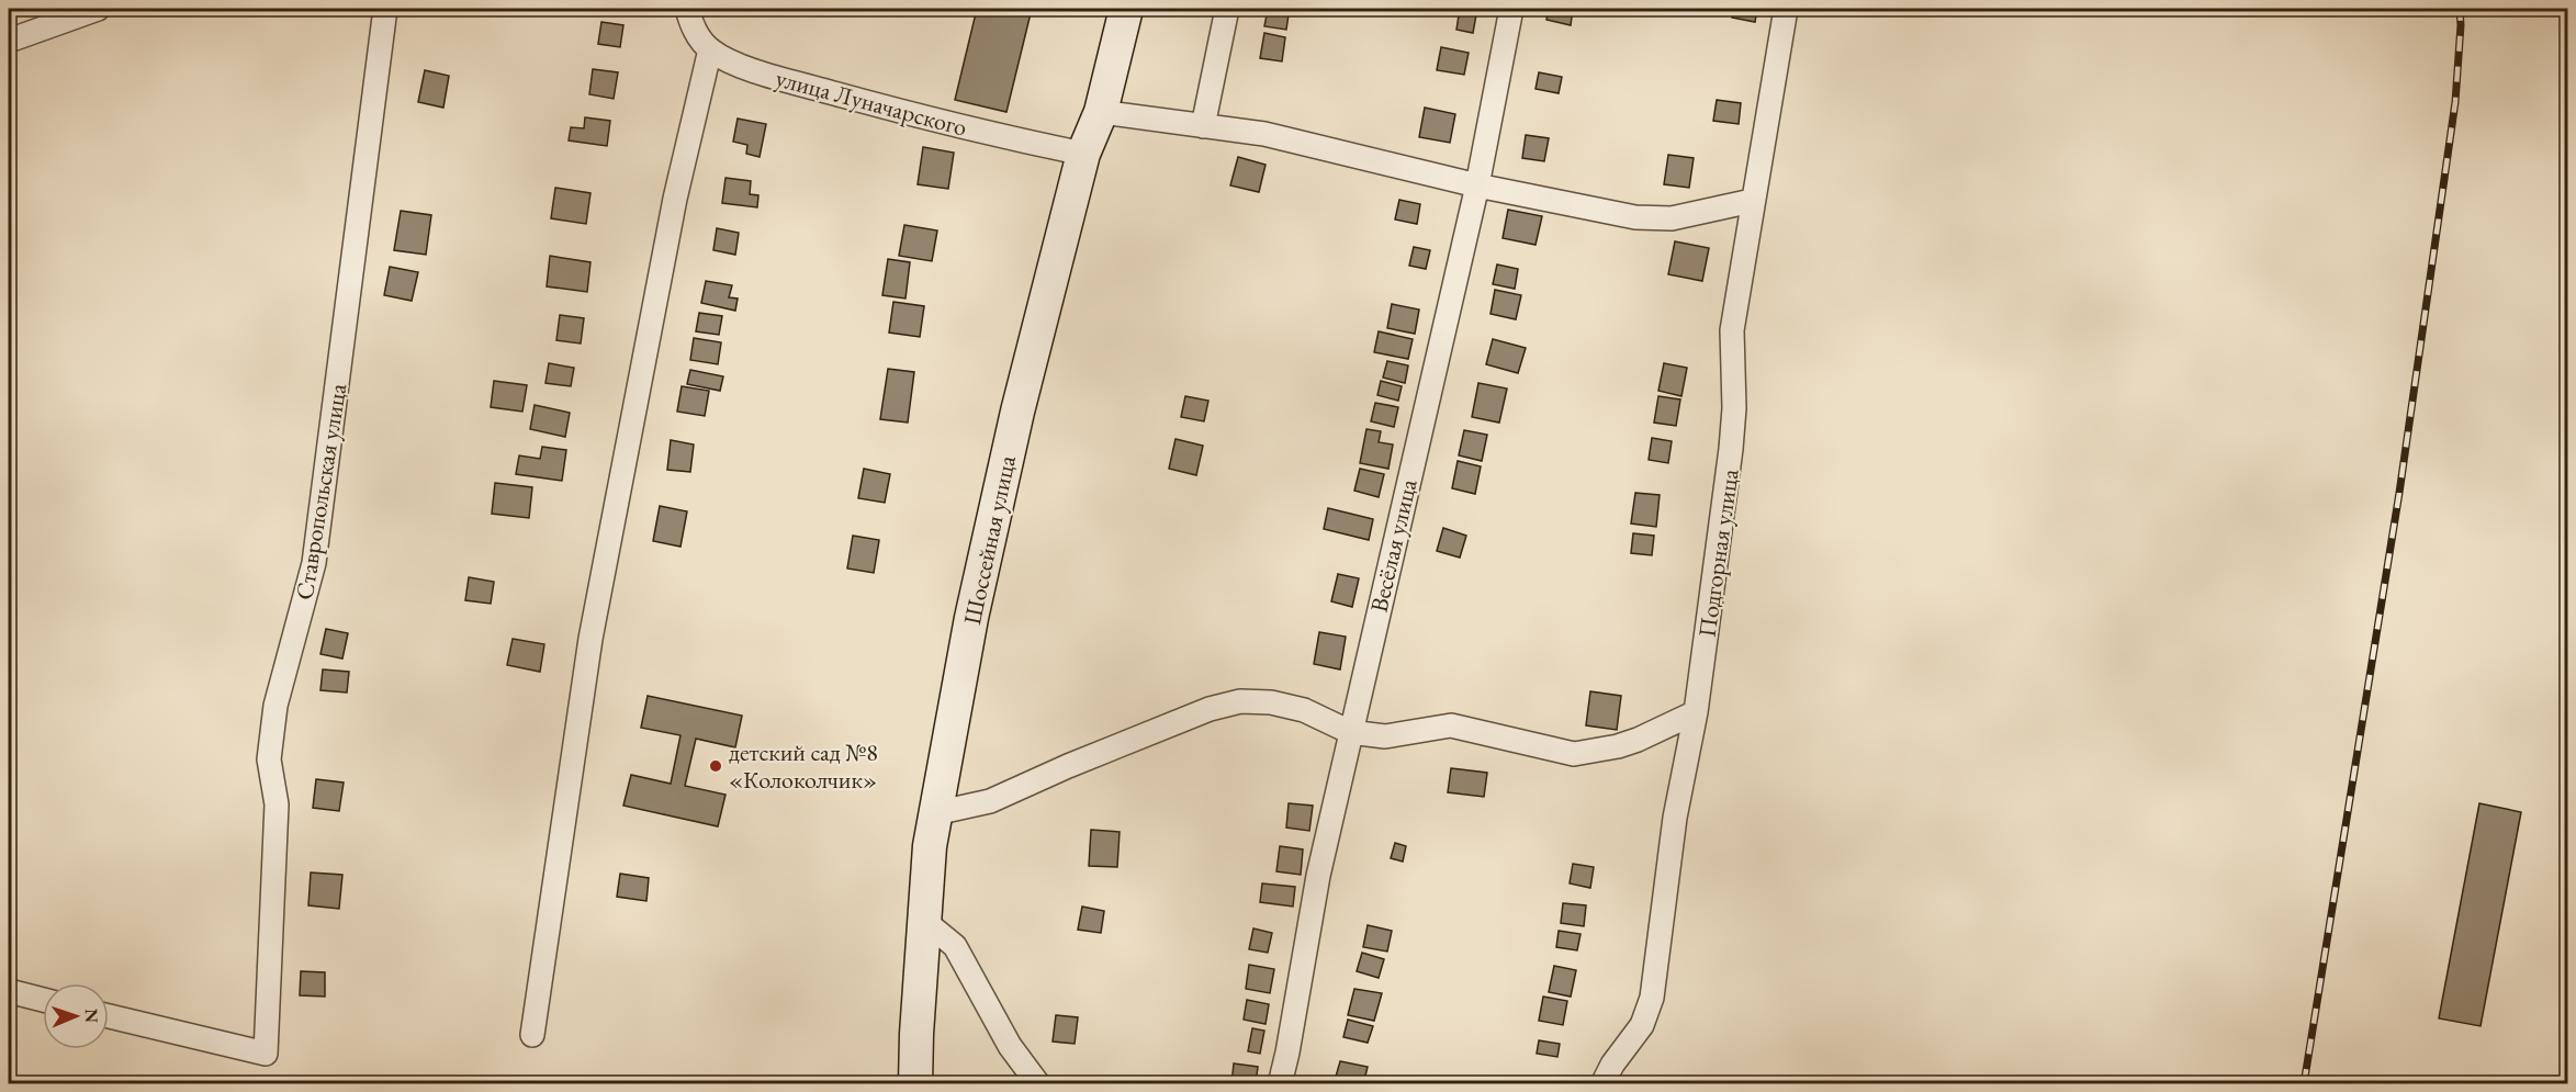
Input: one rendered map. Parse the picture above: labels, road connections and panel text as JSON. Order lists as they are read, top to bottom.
{
  "streets": {
    "main road": ["Шоссейная улица"],
    "street": [
      "улица Луначарского",
      "Ставропольская улица",
      "Весёлая улица",
      "Подгорная улица"
    ]
  },
  "crossings": [
    ["улица Луначарского", "Шоссейная улица"]
  ],
  "places": ["детский сад №8 «Колоколчик»"],
  "north": "right"
}
